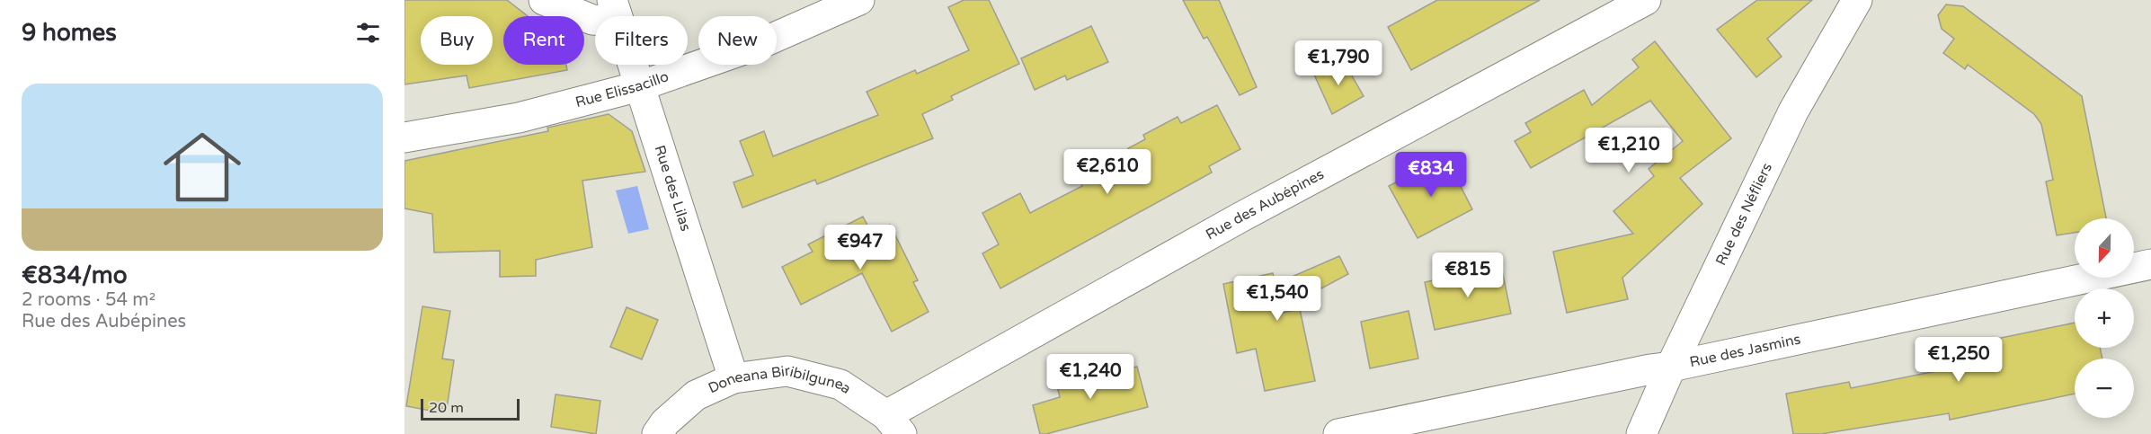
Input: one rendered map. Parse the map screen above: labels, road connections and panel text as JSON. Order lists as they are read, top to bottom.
{
  "streets": {
    "street": [
      "Rue Elissacillo",
      "Rue des Lilas",
      "Rue des Aubépines",
      "Rue des Néfliers",
      "Rue des Jasmins",
      "Doneana Biribilgunea"
    ]
  },
  "crossings": [
    ["Rue Elissacillo", "Rue des Lilas"],
    ["Rue des Lilas", "Doneana Biribilgunea"],
    ["Rue des Aubépines", "Doneana Biribilgunea"],
    ["Rue des Néfliers", "Rue des Jasmins"]
  ],
  "scale_bar": "20 m",
  "north": "bottom",
  "page": {
    "heading": "9 homes",
    "chip": [
      "Buy",
      "Rent",
      "Filters",
      "New"
    ],
    "price": [
      "€1,790",
      "€1,210",
      "€2,610",
      "€834",
      "€947",
      "€815",
      "€1,540",
      "€1,250",
      "€1,240"
    ],
    "list": [
      {
        "name": "€834/mo",
        "note": "2 rooms · 54 m² · Rue des Aubépines"
      }
    ],
    "map_buttons": ["+", "−"],
    "scale": "20 m"
  }
}
